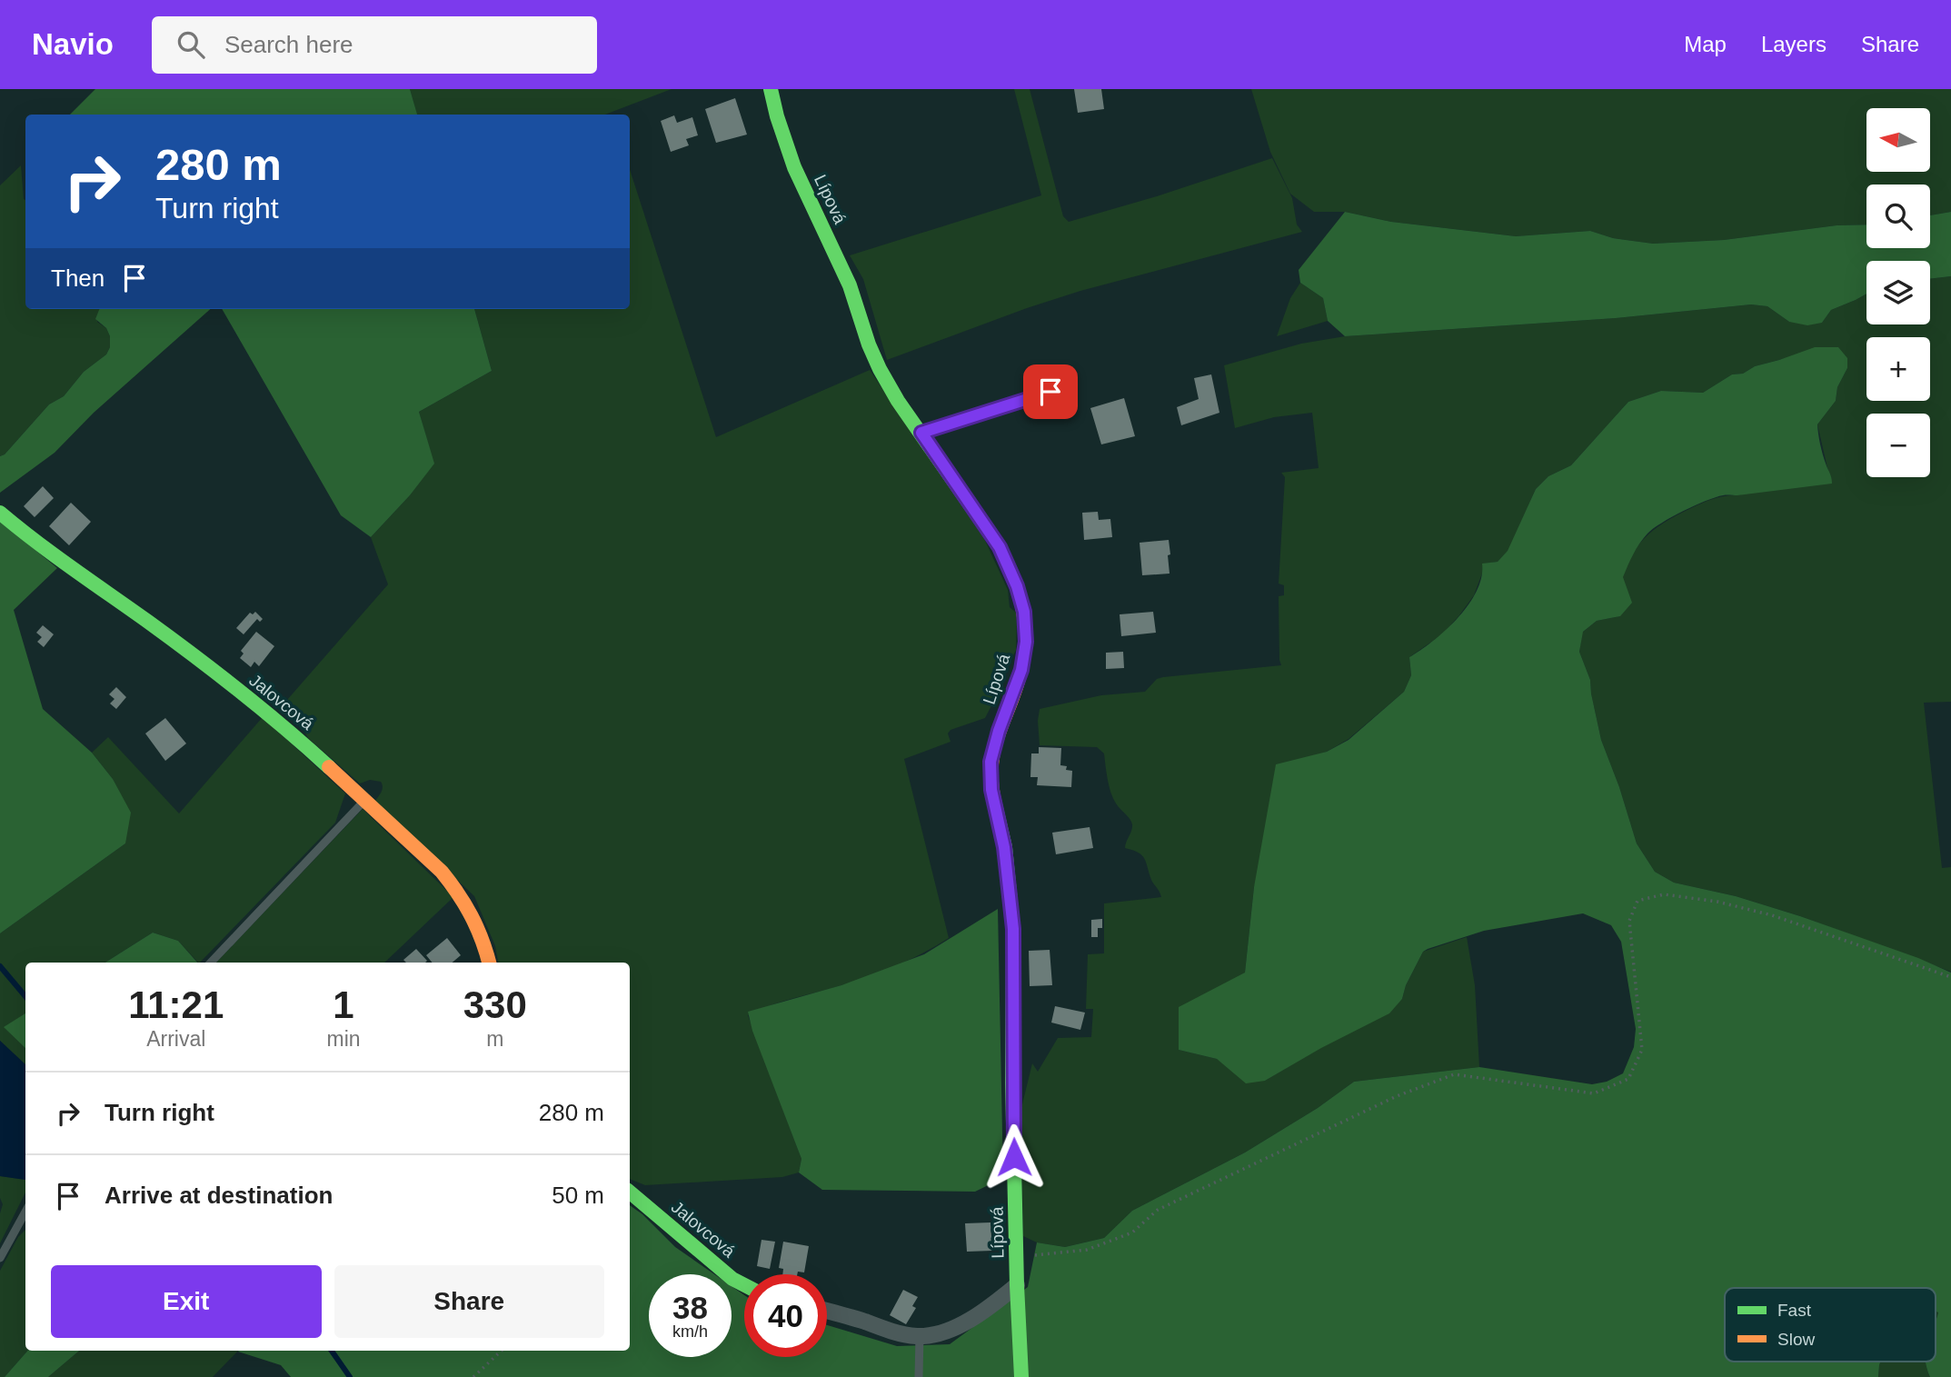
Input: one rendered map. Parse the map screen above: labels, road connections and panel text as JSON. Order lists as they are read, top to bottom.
{
  "streets": {
    "street": ["Lípová", "Jalovcová"]
  },
  "legend": ["Fast", "Slow"],
  "north": "left",
  "page": {
    "header": "Navio",
    "search": "Search here",
    "nav": ["Map", "Layers", "Share"],
    "map_buttons": ["+", "−"],
    "turn": ["280 m", "Turn right"],
    "then": "Then",
    "eta": [
      "11:21",
      "Arrival",
      "1",
      "min",
      "330",
      "m"
    ],
    "list": [
      {
        "name": "Turn right",
        "value": "280 m"
      },
      {
        "name": "Arrive at destination",
        "value": "50 m"
      }
    ],
    "buttons": ["Exit", "Share"],
    "speed": "38 km/h",
    "limit": "40"
  }
}
